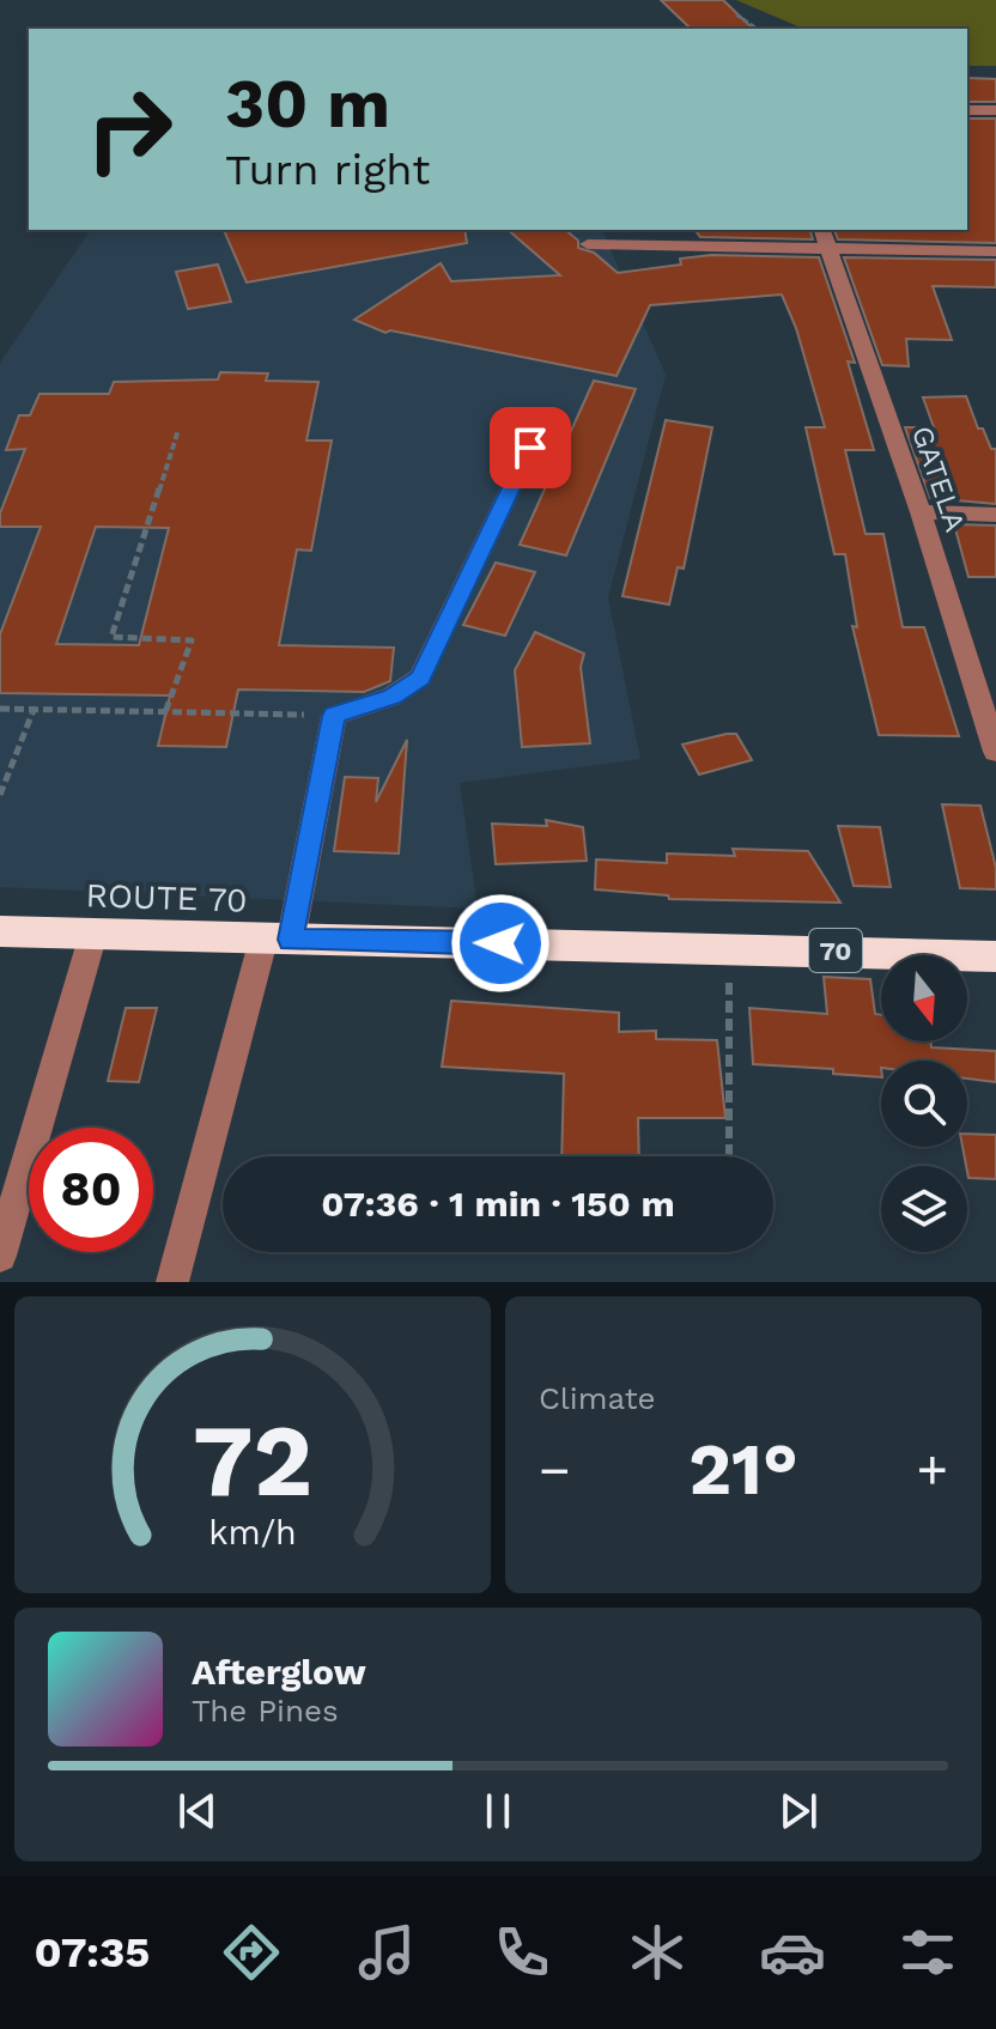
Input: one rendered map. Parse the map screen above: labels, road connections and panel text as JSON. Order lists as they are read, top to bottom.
{
  "streets": {
    "highway": ["ROUTE 70", "70"],
    "street": ["GATELA"]
  },
  "crossings": [
    ["ROUTE 70", "70"]
  ],
  "north": "bottom",
  "page": {
    "turn": ["30 m", "Turn right"],
    "limit": "80",
    "trip": "07:36 · 1 min · 150 m",
    "tile": "Climate",
    "heat": ["−", "21°", "+"],
    "song": ["Afterglow", "The Pines"],
    "tabs": "07:35",
    "gauge": ["72", "km/h"]
  }
}
